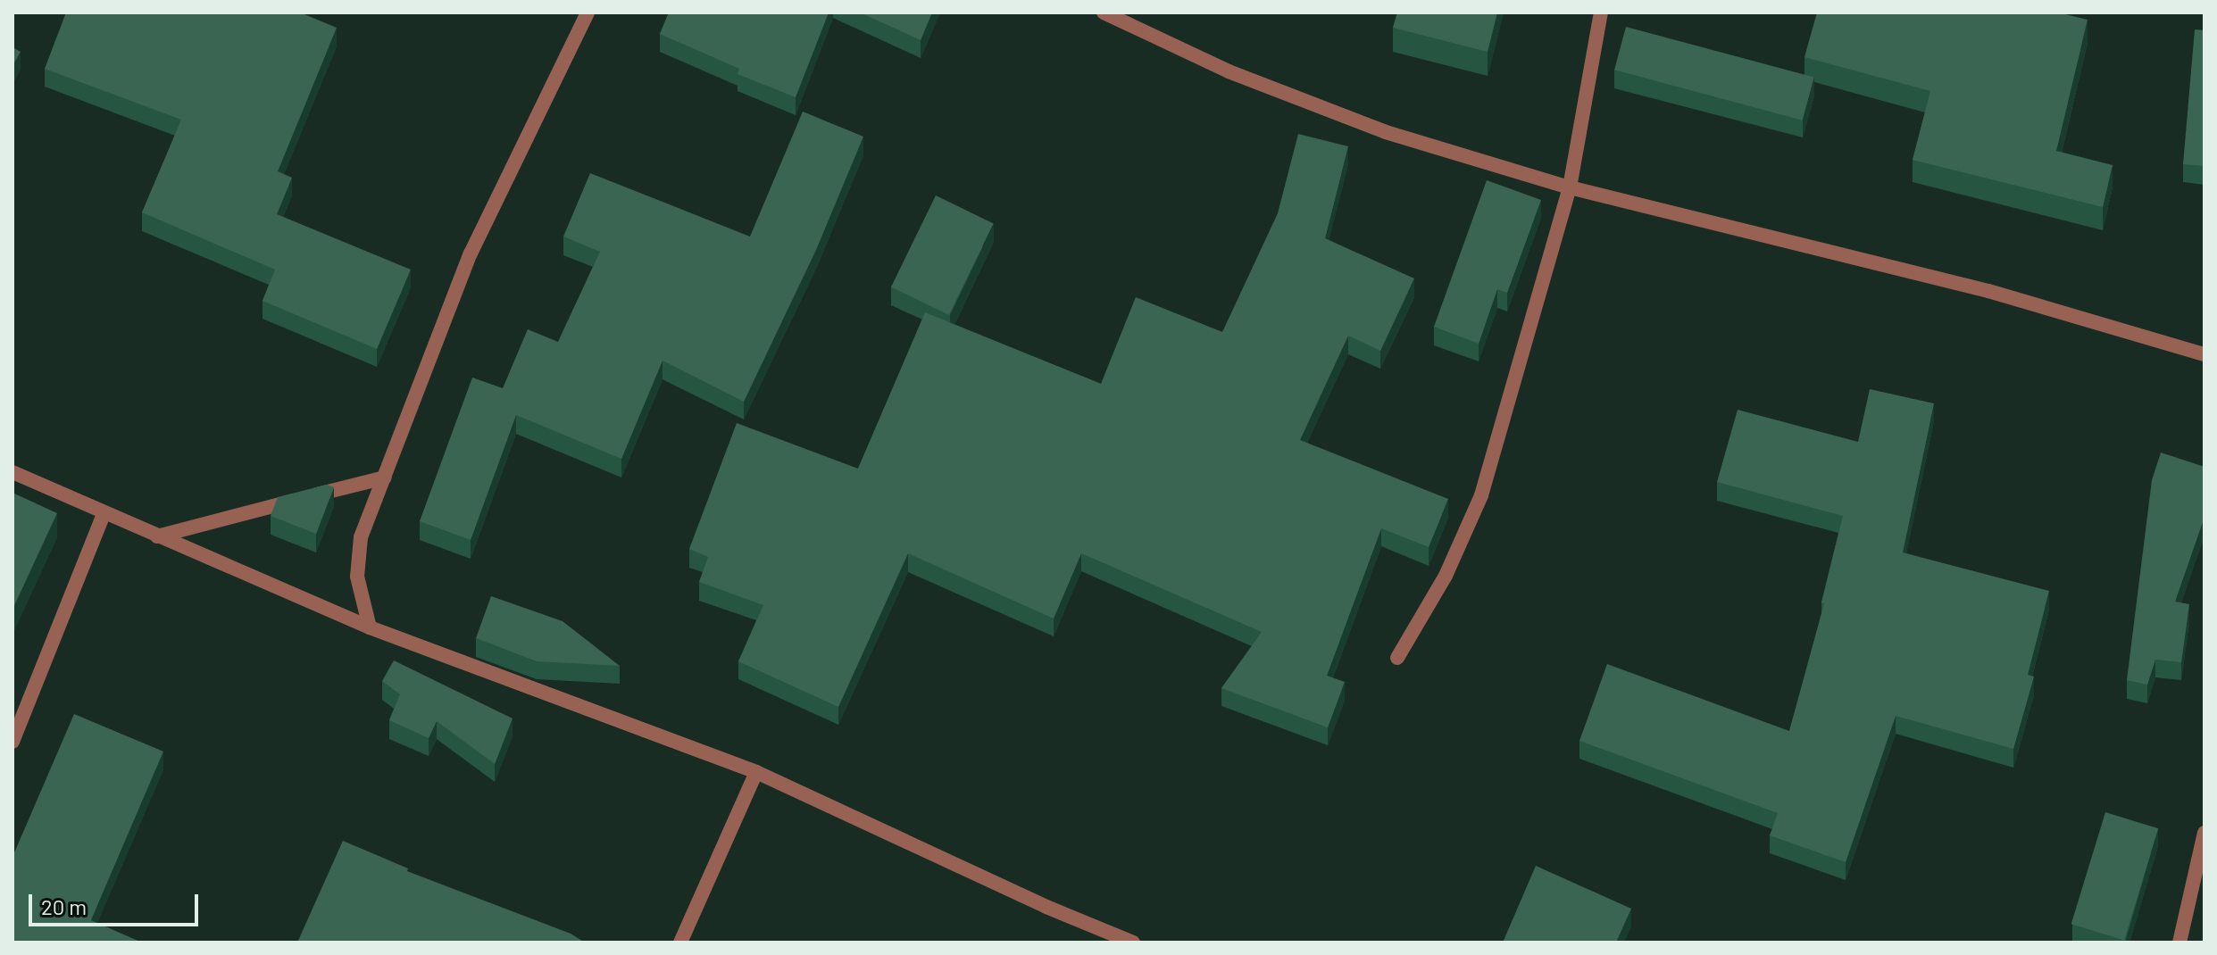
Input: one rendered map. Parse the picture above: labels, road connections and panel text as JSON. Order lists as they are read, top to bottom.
{
  "scale_bar": "20 m"
}
